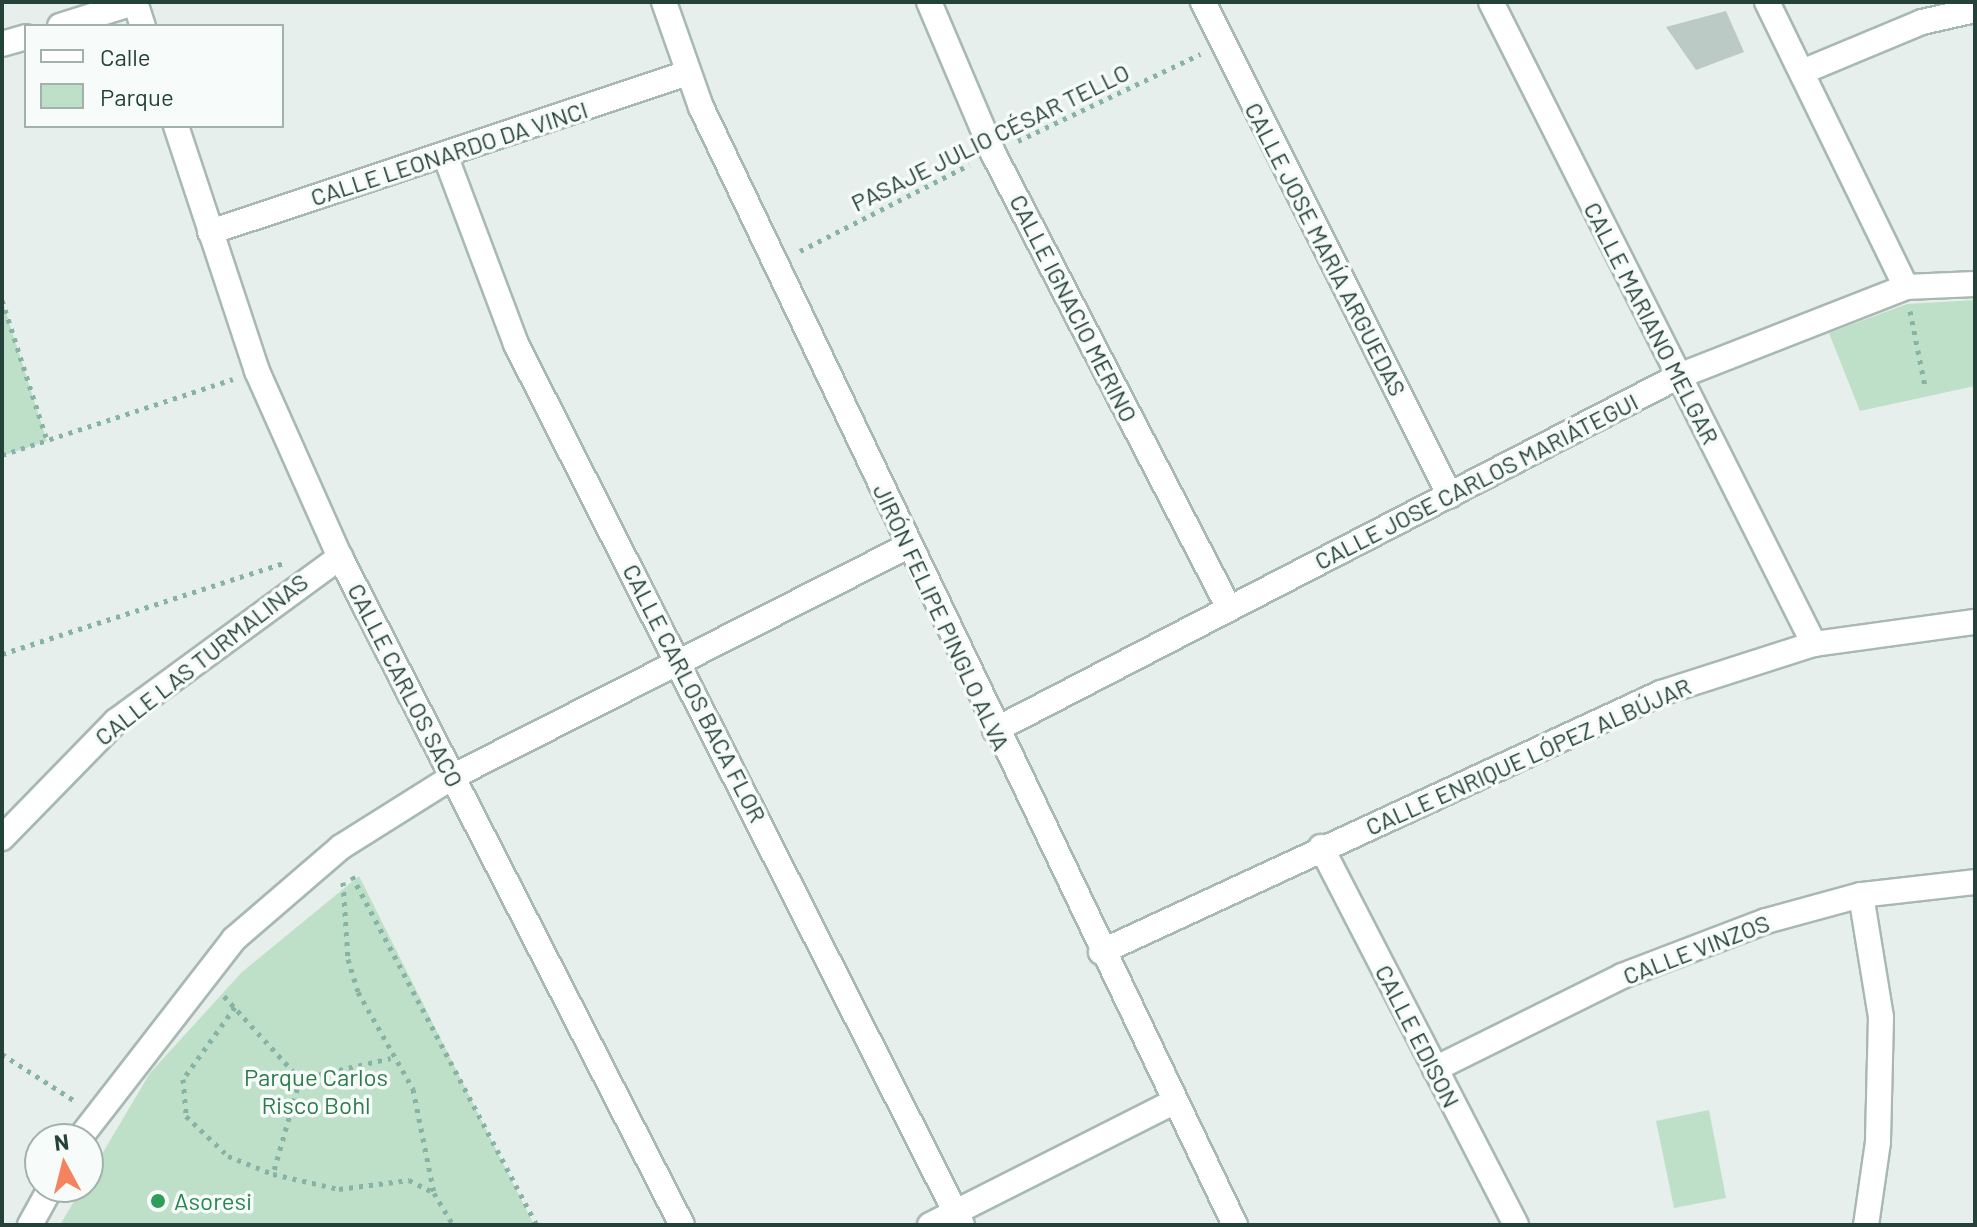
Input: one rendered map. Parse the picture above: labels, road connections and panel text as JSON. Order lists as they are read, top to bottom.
{
  "streets": {
    "street": [
      "CALLE LEONARDO DA VINCI",
      "CALLE JOSE MARÍA ARGUEDAS",
      "CALLE IGNACIO MERINO",
      "CALLE MARIANO MELGAR",
      "CALLE JOSE CARLOS MARIÁTEGUI",
      "JIRÓN FELIPE PINGLO ALVA",
      "CALLE LAS TURMALINAS",
      "CALLE CARLOS SACO",
      "CALLE CARLOS BACA FLOR",
      "CALLE ENRIQUE LÓPEZ ALBÚJAR",
      "CALLE VINZOS",
      "CALLE EDISON"
    ],
    "path": ["PASAJE JULIO CÉSAR TELLO"]
  },
  "crossings": [
    ["PASAJE JULIO CÉSAR TELLO", "CALLE JOSE MARÍA ARGUEDAS"],
    ["PASAJE JULIO CÉSAR TELLO", "CALLE IGNACIO MERINO"],
    ["PASAJE JULIO CÉSAR TELLO", "JIRÓN FELIPE PINGLO ALVA"],
    ["CALLE LEONARDO DA VINCI", "JIRÓN FELIPE PINGLO ALVA"],
    ["CALLE LEONARDO DA VINCI", "CALLE CARLOS SACO"],
    ["CALLE LEONARDO DA VINCI", "CALLE CARLOS BACA FLOR"],
    ["CALLE JOSE MARÍA ARGUEDAS", "CALLE JOSE CARLOS MARIÁTEGUI"],
    ["CALLE IGNACIO MERINO", "CALLE JOSE CARLOS MARIÁTEGUI"],
    ["CALLE MARIANO MELGAR", "CALLE JOSE CARLOS MARIÁTEGUI"],
    ["CALLE MARIANO MELGAR", "CALLE ENRIQUE LÓPEZ ALBÚJAR"],
    ["CALLE JOSE CARLOS MARIÁTEGUI", "JIRÓN FELIPE PINGLO ALVA"],
    ["JIRÓN FELIPE PINGLO ALVA", "CALLE ENRIQUE LÓPEZ ALBÚJAR"],
    ["CALLE LAS TURMALINAS", "CALLE CARLOS SACO"],
    ["CALLE ENRIQUE LÓPEZ ALBÚJAR", "CALLE EDISON"],
    ["CALLE VINZOS", "CALLE EDISON"]
  ],
  "parks": ["Parque Carlos Risco Bohl"],
  "places": ["Asoresi"],
  "legend": ["Calle", "Parque"],
  "north": "top"
}
